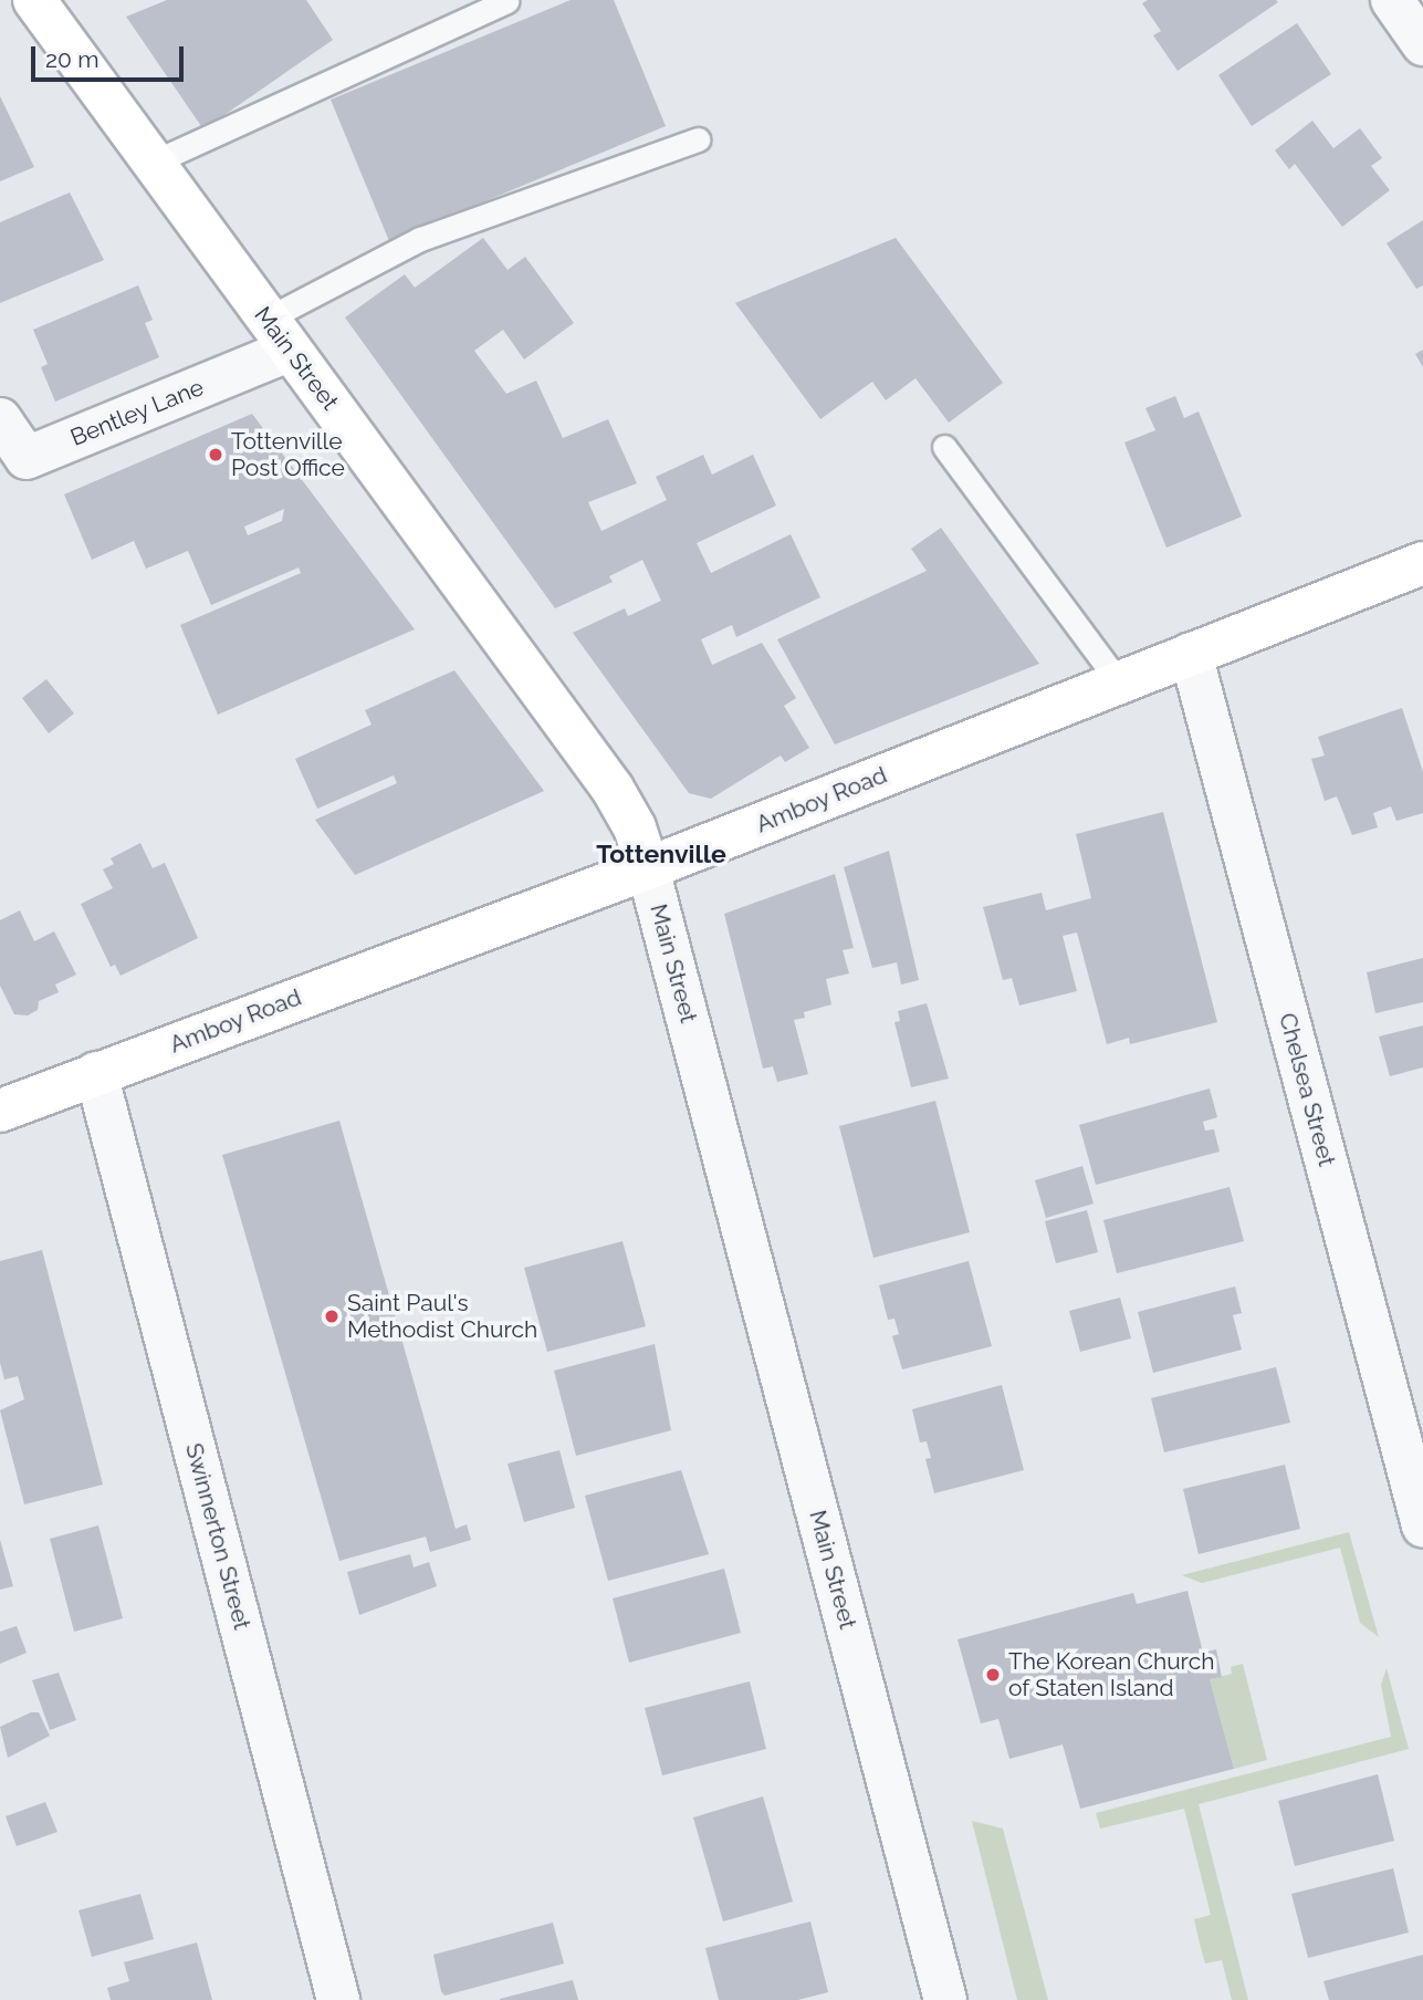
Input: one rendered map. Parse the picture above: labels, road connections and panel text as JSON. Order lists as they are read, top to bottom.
{
  "streets": {
    "street": [
      "Main Street",
      "Bentley Lane",
      "Amboy Road",
      "Chelsea Street",
      "Swinnerton Street"
    ]
  },
  "crossings": [
    ["Main Street", "Bentley Lane"],
    ["Main Street", "Amboy Road"],
    ["Amboy Road", "Chelsea Street"],
    ["Amboy Road", "Swinnerton Street"]
  ],
  "districts": ["Tottenville"],
  "places": ["Tottenville Post Office", "Saint Paul's Methodist Church", "The Korean Church of Staten Island"],
  "scale_bar": "20 m"
}
